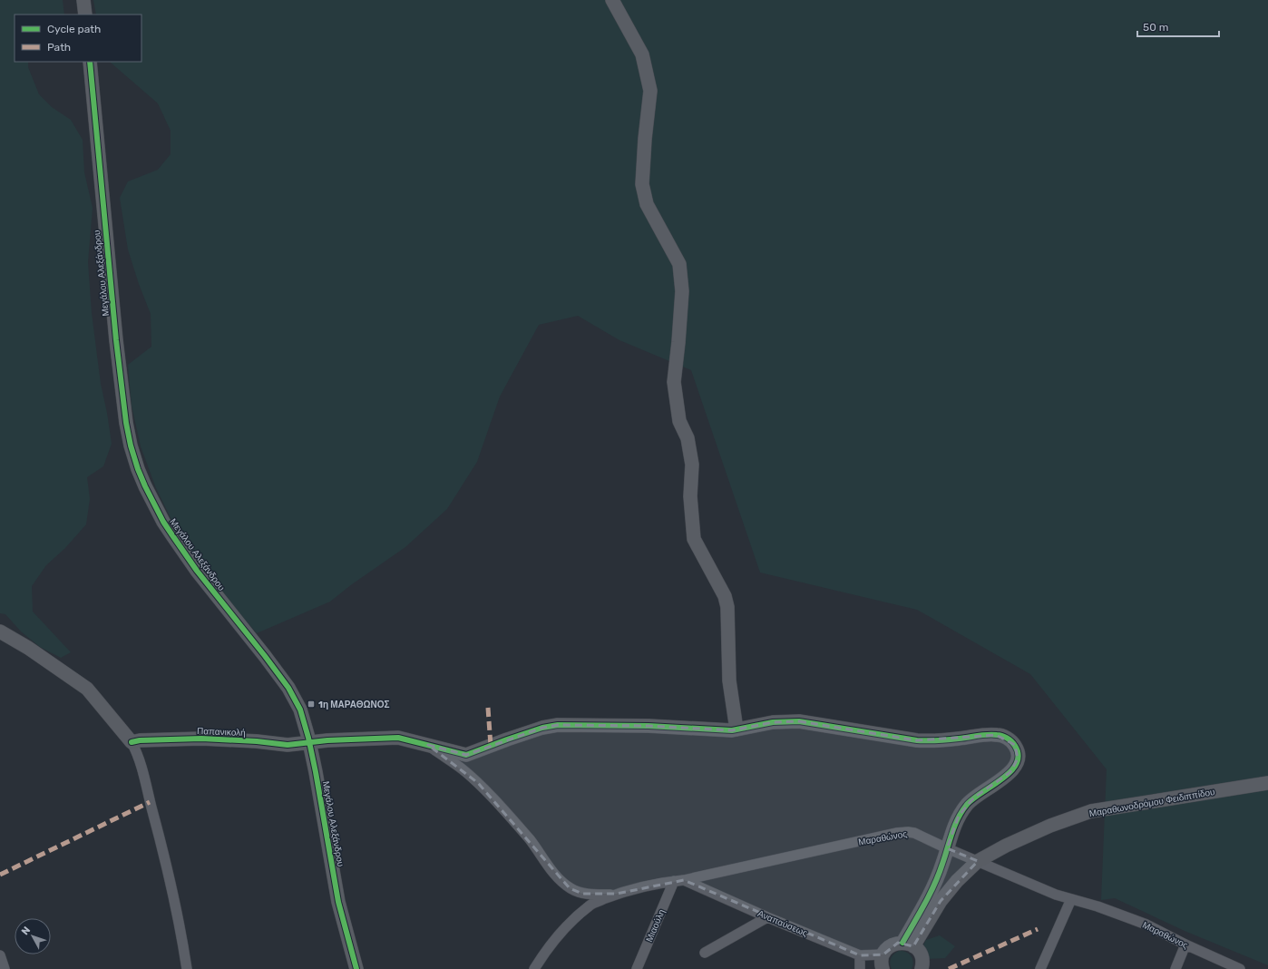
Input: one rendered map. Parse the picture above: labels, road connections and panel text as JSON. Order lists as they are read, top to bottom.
{
  "streets": {
    "street": [
      "Μεγάλου Αλεξάνδρου",
      "Παπανικολή",
      "Μαραθωνοδρόμου Φειδιππίδου",
      "Μαραθώνος",
      "Αναπαύσεως",
      "Μιαούλη"
    ]
  },
  "crossings": [
    ["Μεγάλου Αλεξάνδρου", "Παπανικολή"],
    ["Παπανικολή", "Μαραθώνος"],
    ["Μαραθωνοδρόμου Φειδιππίδου", "Μαραθώνος"],
    ["Μαραθώνος", "Αναπαύσεως"],
    ["Μαραθώνος", "Μιαούλη"]
  ],
  "places": {
    "transit": ["1η ΜΑΡΑΘΩΝΟΣ"]
  },
  "legend": ["Cycle path", "Path"],
  "scale_bar": "50 m",
  "north": "top left"
}
